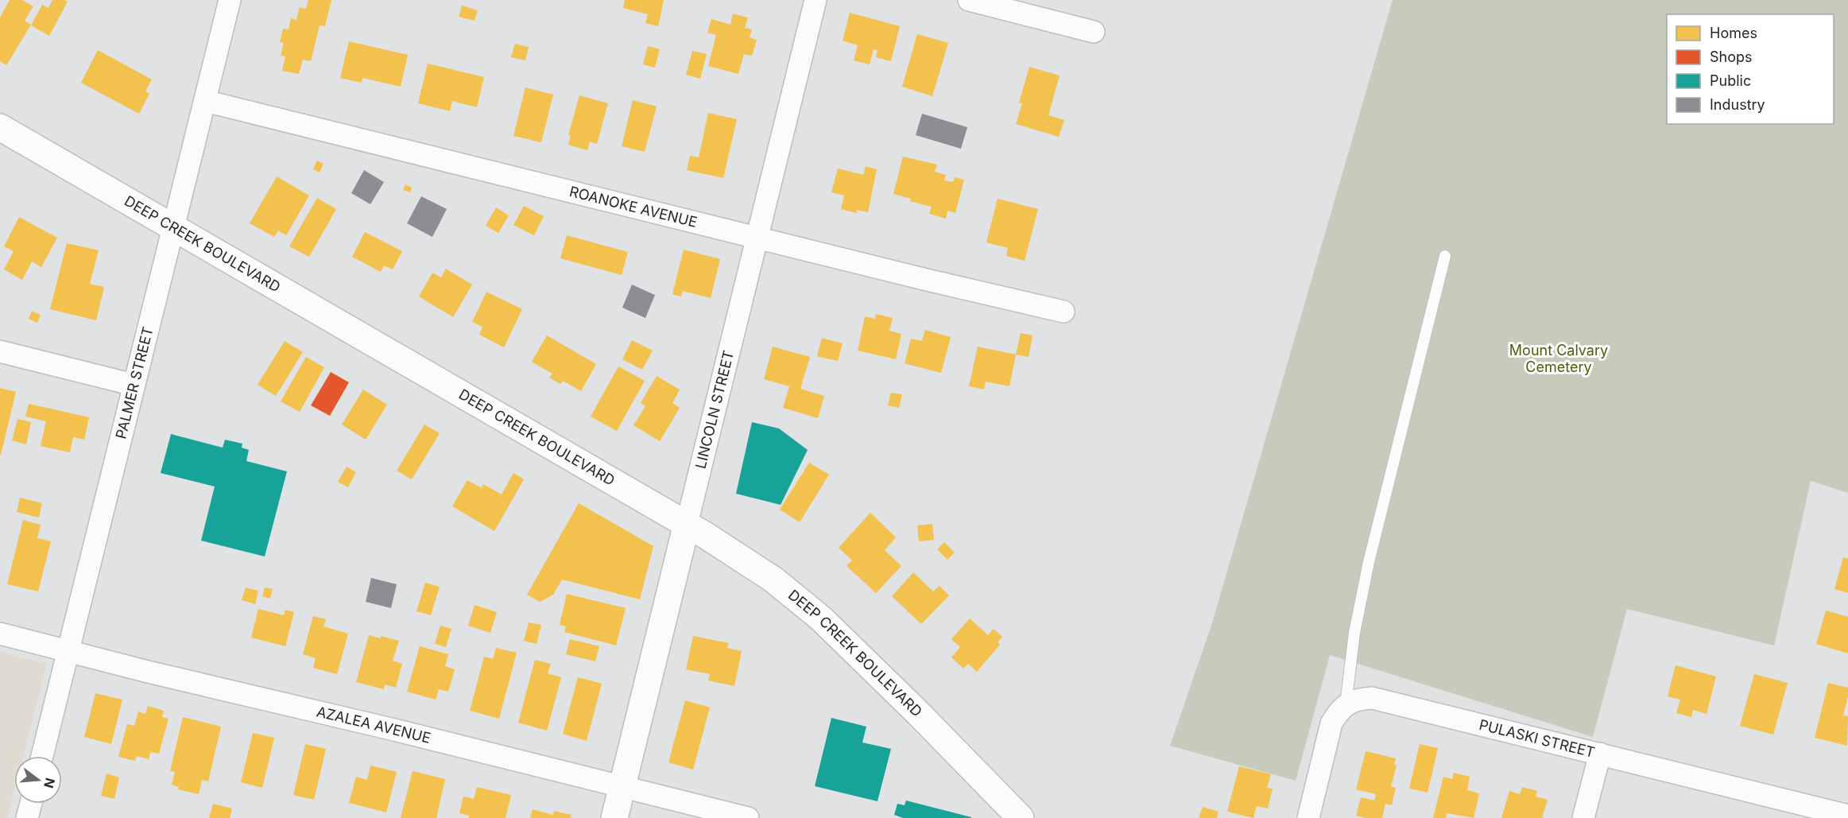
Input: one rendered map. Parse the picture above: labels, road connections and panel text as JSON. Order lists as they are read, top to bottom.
{
  "streets": {
    "street": [
      "ROANOKE AVENUE",
      "DEEP CREEK BOULEVARD",
      "PALMER STREET",
      "LINCOLN STREET",
      "AZALEA AVENUE",
      "PULASKI STREET"
    ]
  },
  "crossings": [
    ["ROANOKE AVENUE", "PALMER STREET"],
    ["ROANOKE AVENUE", "LINCOLN STREET"],
    ["DEEP CREEK BOULEVARD", "PALMER STREET"],
    ["DEEP CREEK BOULEVARD", "LINCOLN STREET"],
    ["PALMER STREET", "AZALEA AVENUE"],
    ["LINCOLN STREET", "AZALEA AVENUE"]
  ],
  "parks": ["Mount Calvary Cemetery"],
  "legend": [
    "Homes",
    "Shops",
    "Public",
    "Industry"
  ],
  "north": "right"
}
